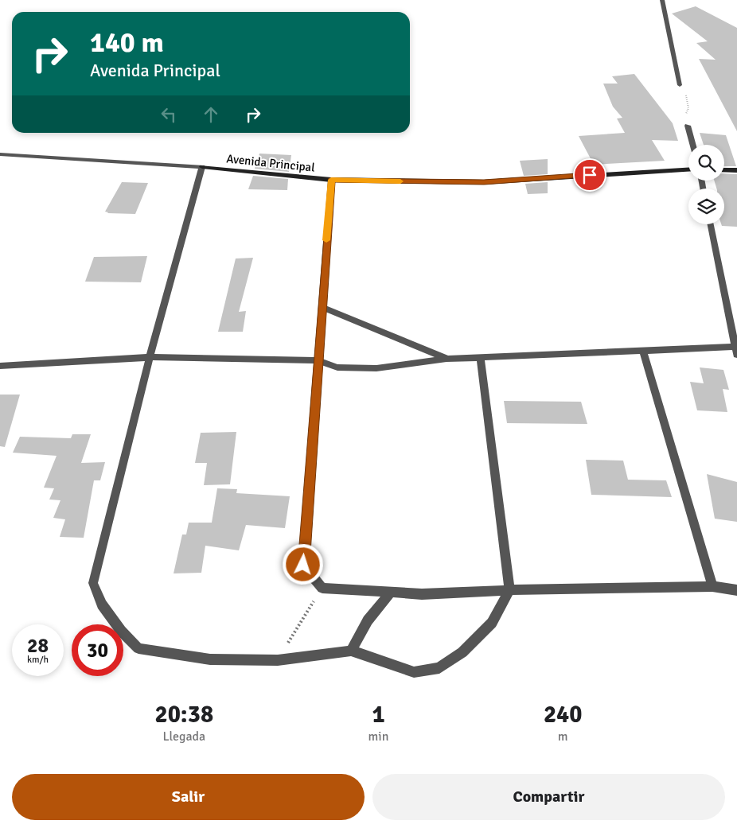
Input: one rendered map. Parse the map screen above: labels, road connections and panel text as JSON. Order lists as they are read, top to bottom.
{
  "streets": {
    "street": ["Avenida Principal"]
  },
  "page": {
    "turn": ["140 m", "Avenida Principal"],
    "speed": "28 km/h",
    "limit": "30",
    "eta": [
      "20:38",
      "Llegada",
      "1",
      "min",
      "240",
      "m"
    ],
    "buttons": ["Salir", "Compartir"]
  }
}
